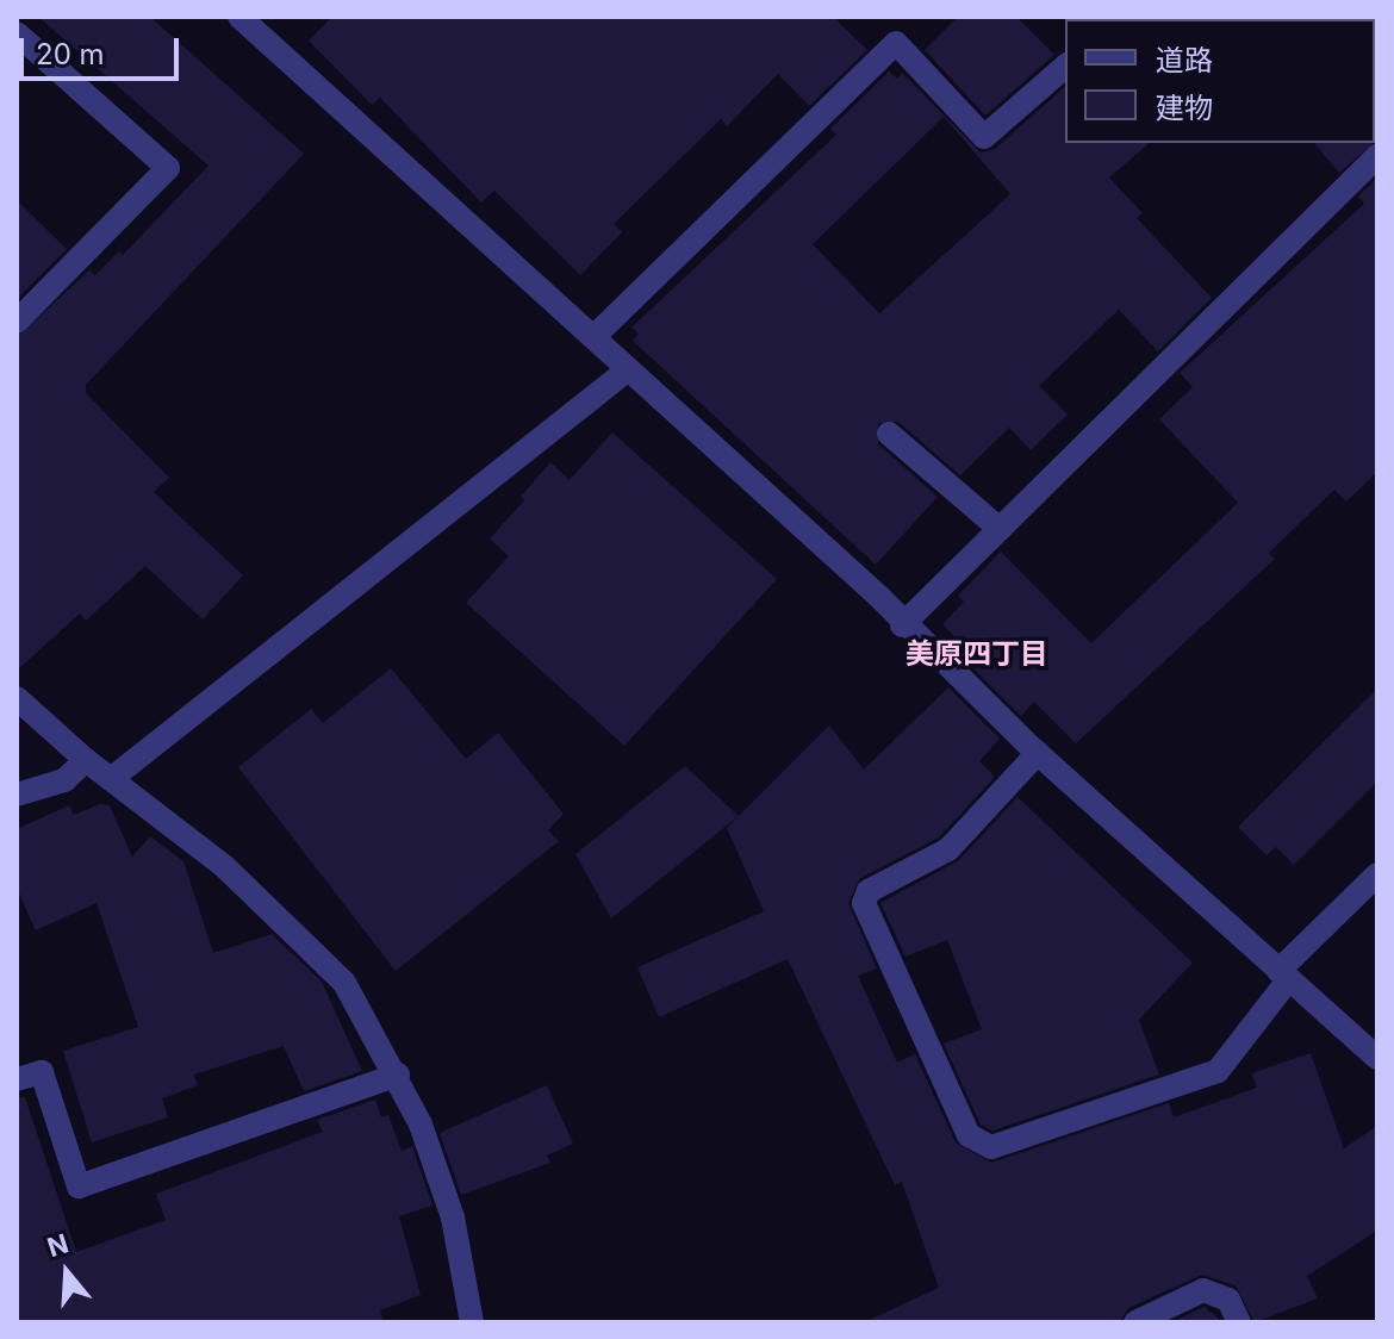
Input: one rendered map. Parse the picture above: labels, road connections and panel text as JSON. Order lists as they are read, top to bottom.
{
  "districts": ["美原四丁目"],
  "legend": ["道路", "建物"],
  "scale_bar": "20 m",
  "north": "top"
}
